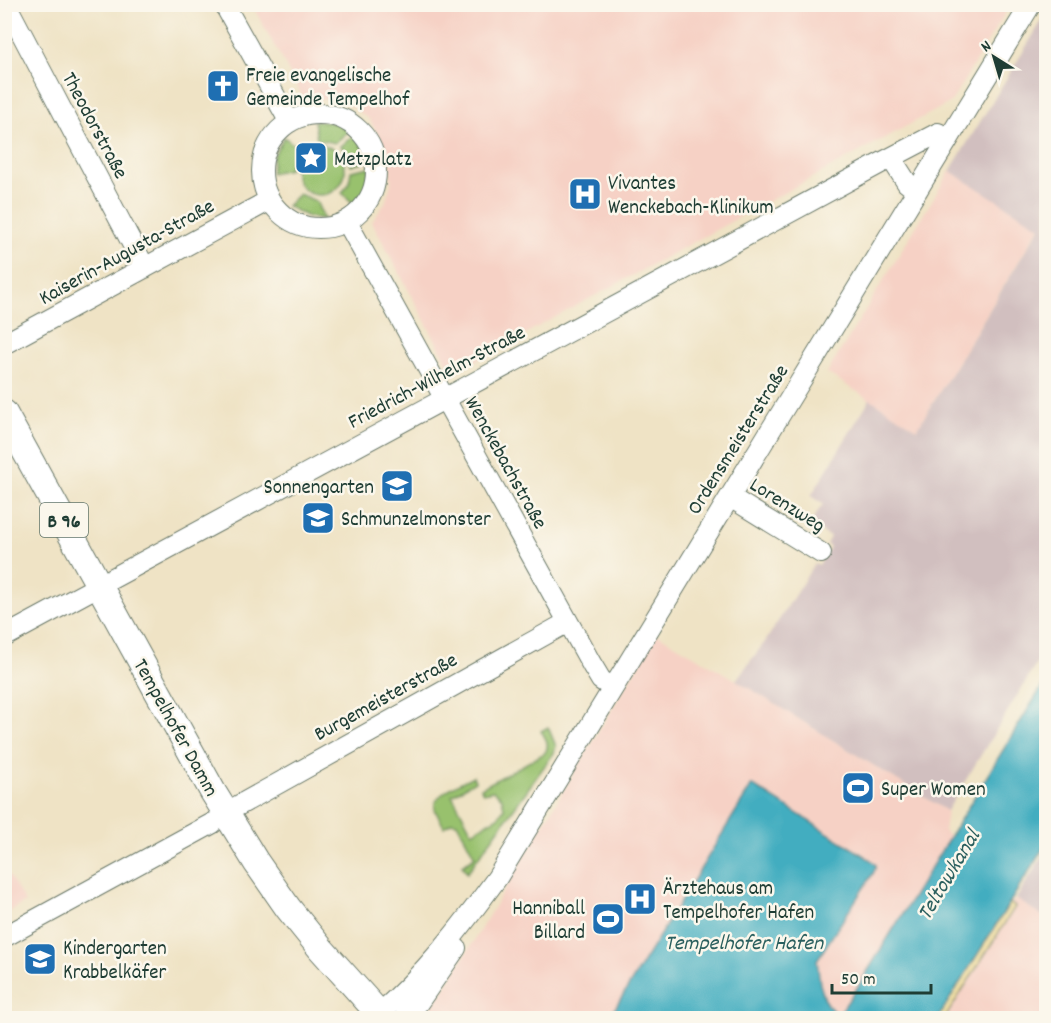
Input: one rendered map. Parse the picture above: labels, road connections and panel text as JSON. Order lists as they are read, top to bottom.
{
  "streets": {
    "main road": ["B 96", "Tempelhofer Damm"],
    "street": [
      "Theodorstraße",
      "Kaiserin-Augusta-Straße",
      "Friedrich-Wilhelm-Straße",
      "Ordensmeisterstraße",
      "Wenckebachstraße",
      "Lorenzweg",
      "Burgemeisterstraße"
    ]
  },
  "crossings": [
    ["Theodorstraße", "Kaiserin-Augusta-Straße"],
    ["Kaiserin-Augusta-Straße", "Wenckebachstraße"],
    ["Friedrich-Wilhelm-Straße", "Ordensmeisterstraße"],
    ["Friedrich-Wilhelm-Straße", "Wenckebachstraße"],
    ["Friedrich-Wilhelm-Straße", "Tempelhofer Damm"],
    ["Ordensmeisterstraße", "Wenckebachstraße"],
    ["Ordensmeisterstraße", "Lorenzweg"],
    ["Ordensmeisterstraße", "Tempelhofer Damm"],
    ["Wenckebachstraße", "Burgemeisterstraße"],
    ["Burgemeisterstraße", "Tempelhofer Damm"]
  ],
  "water": ["Teltowkanal", "Tempelhofer Hafen"],
  "places": {
    "church": ["Freie evangelische Gemeinde Tempelhof"],
    "place": ["Metzplatz"],
    "hospital": ["Vivantes Wenckebach-Klinikum", "Ärztehaus am Tempelhofer Hafen"],
    "school or university": ["Sonnengarten", "Schmunzelmonster", "Kindergarten Krabbelkäfer"],
    "sports": ["Super Women", "Hanniball Billard"]
  },
  "scale_bar": "50 m",
  "north": "top left"
}
